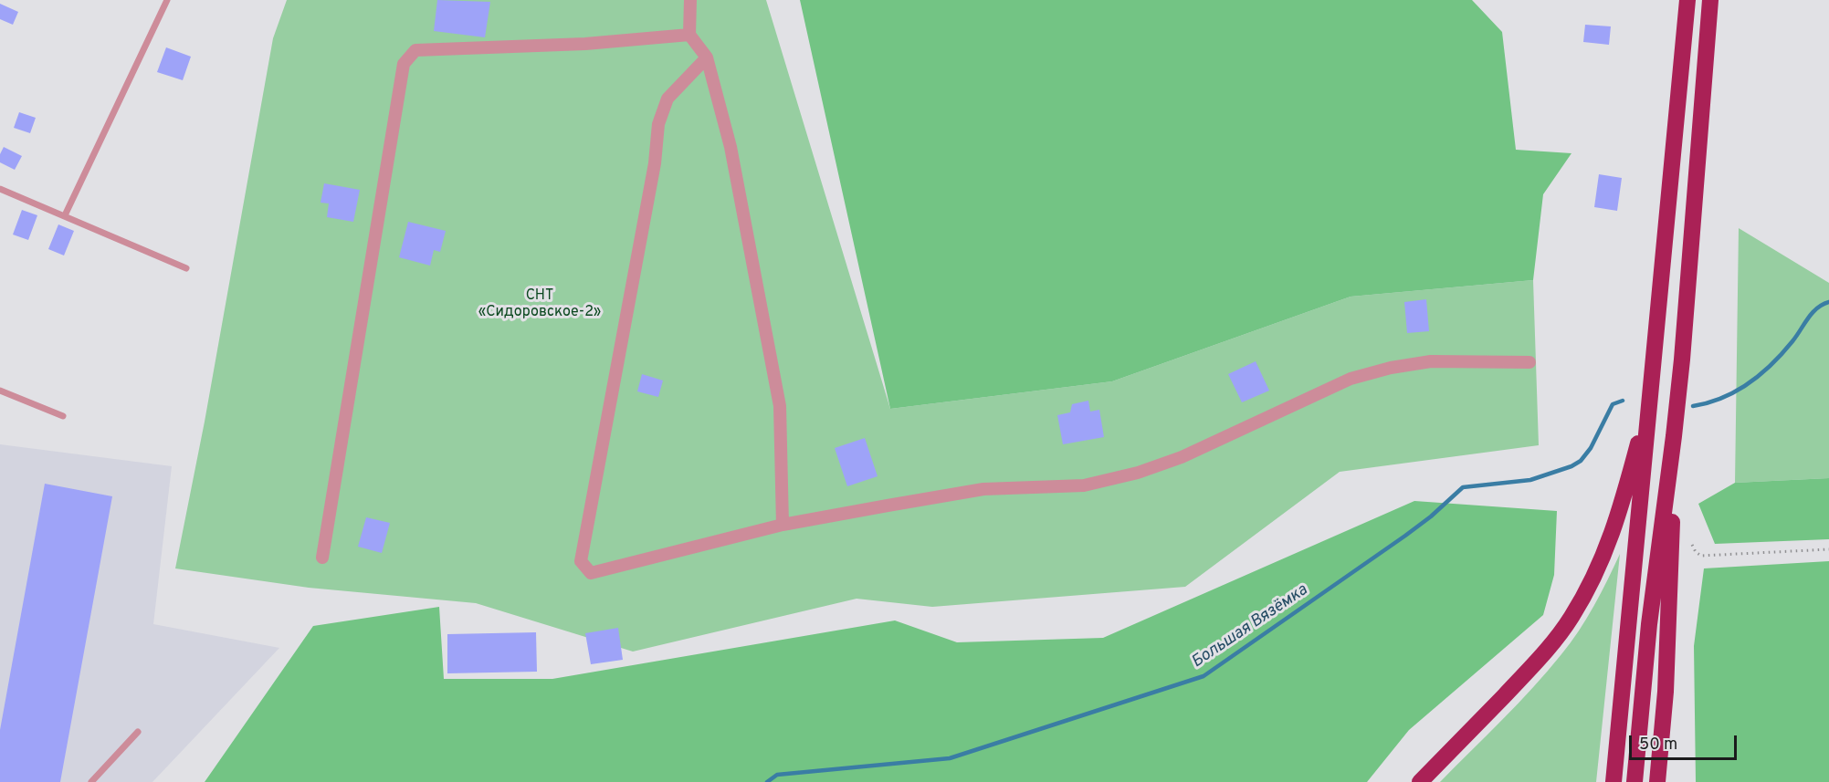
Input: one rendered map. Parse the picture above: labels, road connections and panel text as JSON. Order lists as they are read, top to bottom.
{
  "water": ["Большая Вязёмка"],
  "parks": ["СНТ «Сидоровское-2»"],
  "scale_bar": "50 m"
}
